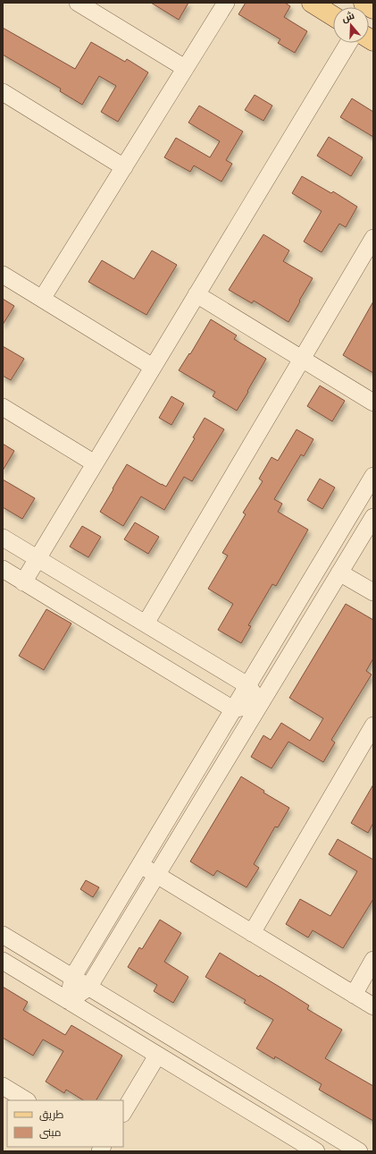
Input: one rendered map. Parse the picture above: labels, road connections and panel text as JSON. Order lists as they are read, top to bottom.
{
  "legend": ["طريق", "مبنى"],
  "north": "top"
}
